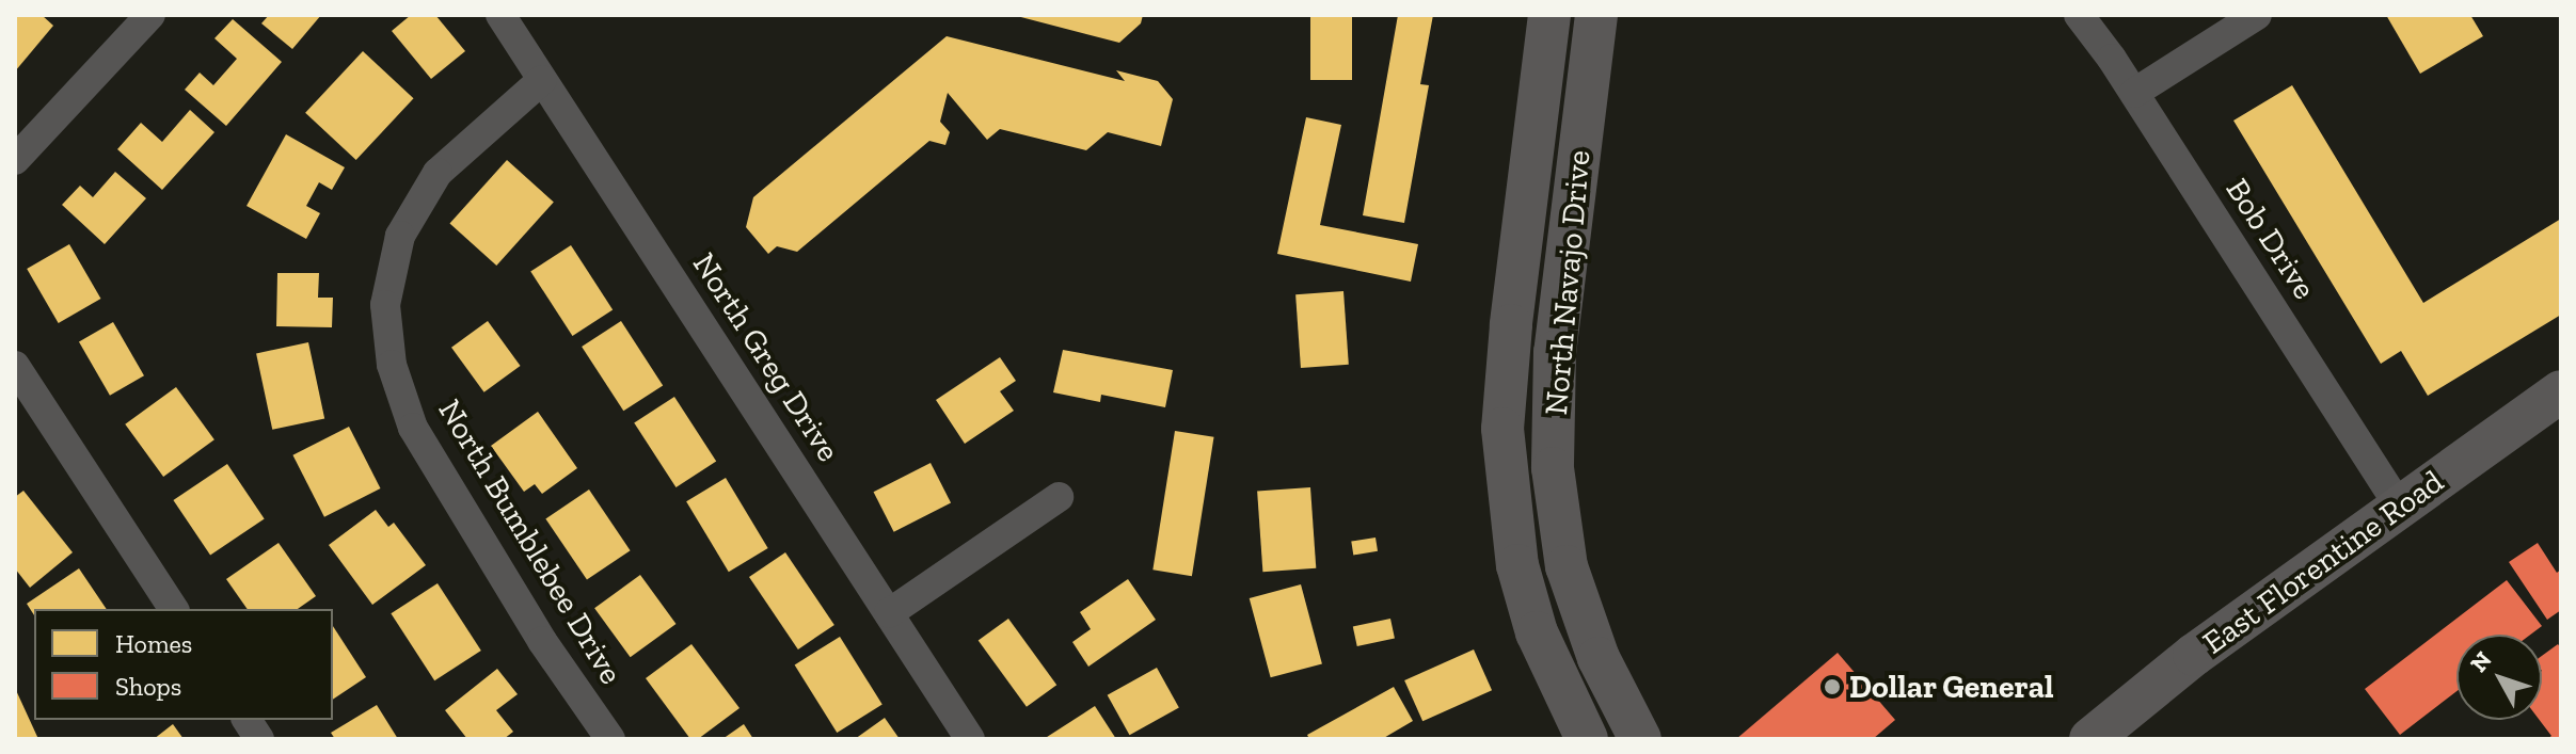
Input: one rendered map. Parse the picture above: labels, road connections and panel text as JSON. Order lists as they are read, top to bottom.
{
  "streets": {
    "street": [
      "Bob Drive",
      "North Navajo Drive",
      "North Greg Drive",
      "North Bumblebee Drive",
      "East Florentine Road"
    ]
  },
  "crossings": [
    ["Bob Drive", "East Florentine Road"],
    ["North Greg Drive", "North Bumblebee Drive"]
  ],
  "places": ["Dollar General"],
  "legend": ["Homes", "Shops"],
  "north": "top left"
}
